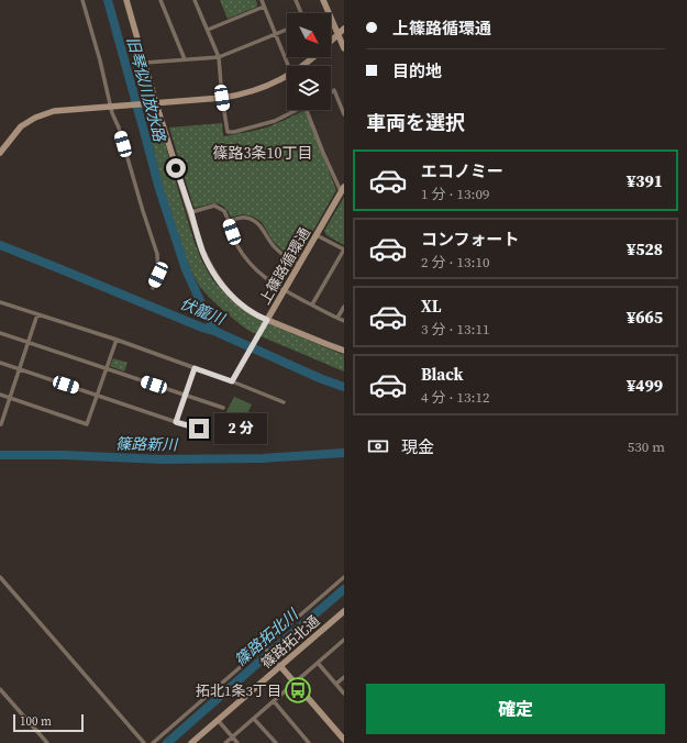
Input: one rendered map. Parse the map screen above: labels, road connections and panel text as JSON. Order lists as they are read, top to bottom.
{
  "streets": {
    "street": ["上篠路循環通", "篠路拓北通"]
  },
  "districts": ["篠路3条10丁目"],
  "water": [
    "旧琴似川放水路",
    "伏籠川",
    "篠路新川",
    "篠路拓北川"
  ],
  "places": {
    "bus stop": ["拓北1条3丁目"]
  },
  "scale_bar": "100 m",
  "north": "bottom right",
  "page": {
    "banner": ["上篠路循環通", "目的地"],
    "heading": "車両を選択",
    "list": [
      {
        "name": "エコノミー",
        "note": "1 分 · 13:09",
        "value": "¥391"
      },
      {
        "name": "コンフォート",
        "note": "2 分 · 13:10",
        "value": "¥528"
      },
      {
        "name": "XL",
        "note": "3 分 · 13:11",
        "value": "¥665"
      },
      {
        "name": "Black",
        "note": "4 分 · 13:12",
        "value": "¥499"
      }
    ],
    "bubble": "2 分",
    "pay": ["現金", "530 m"],
    "buttons": "確定",
    "scale": "100 m"
  }
}
